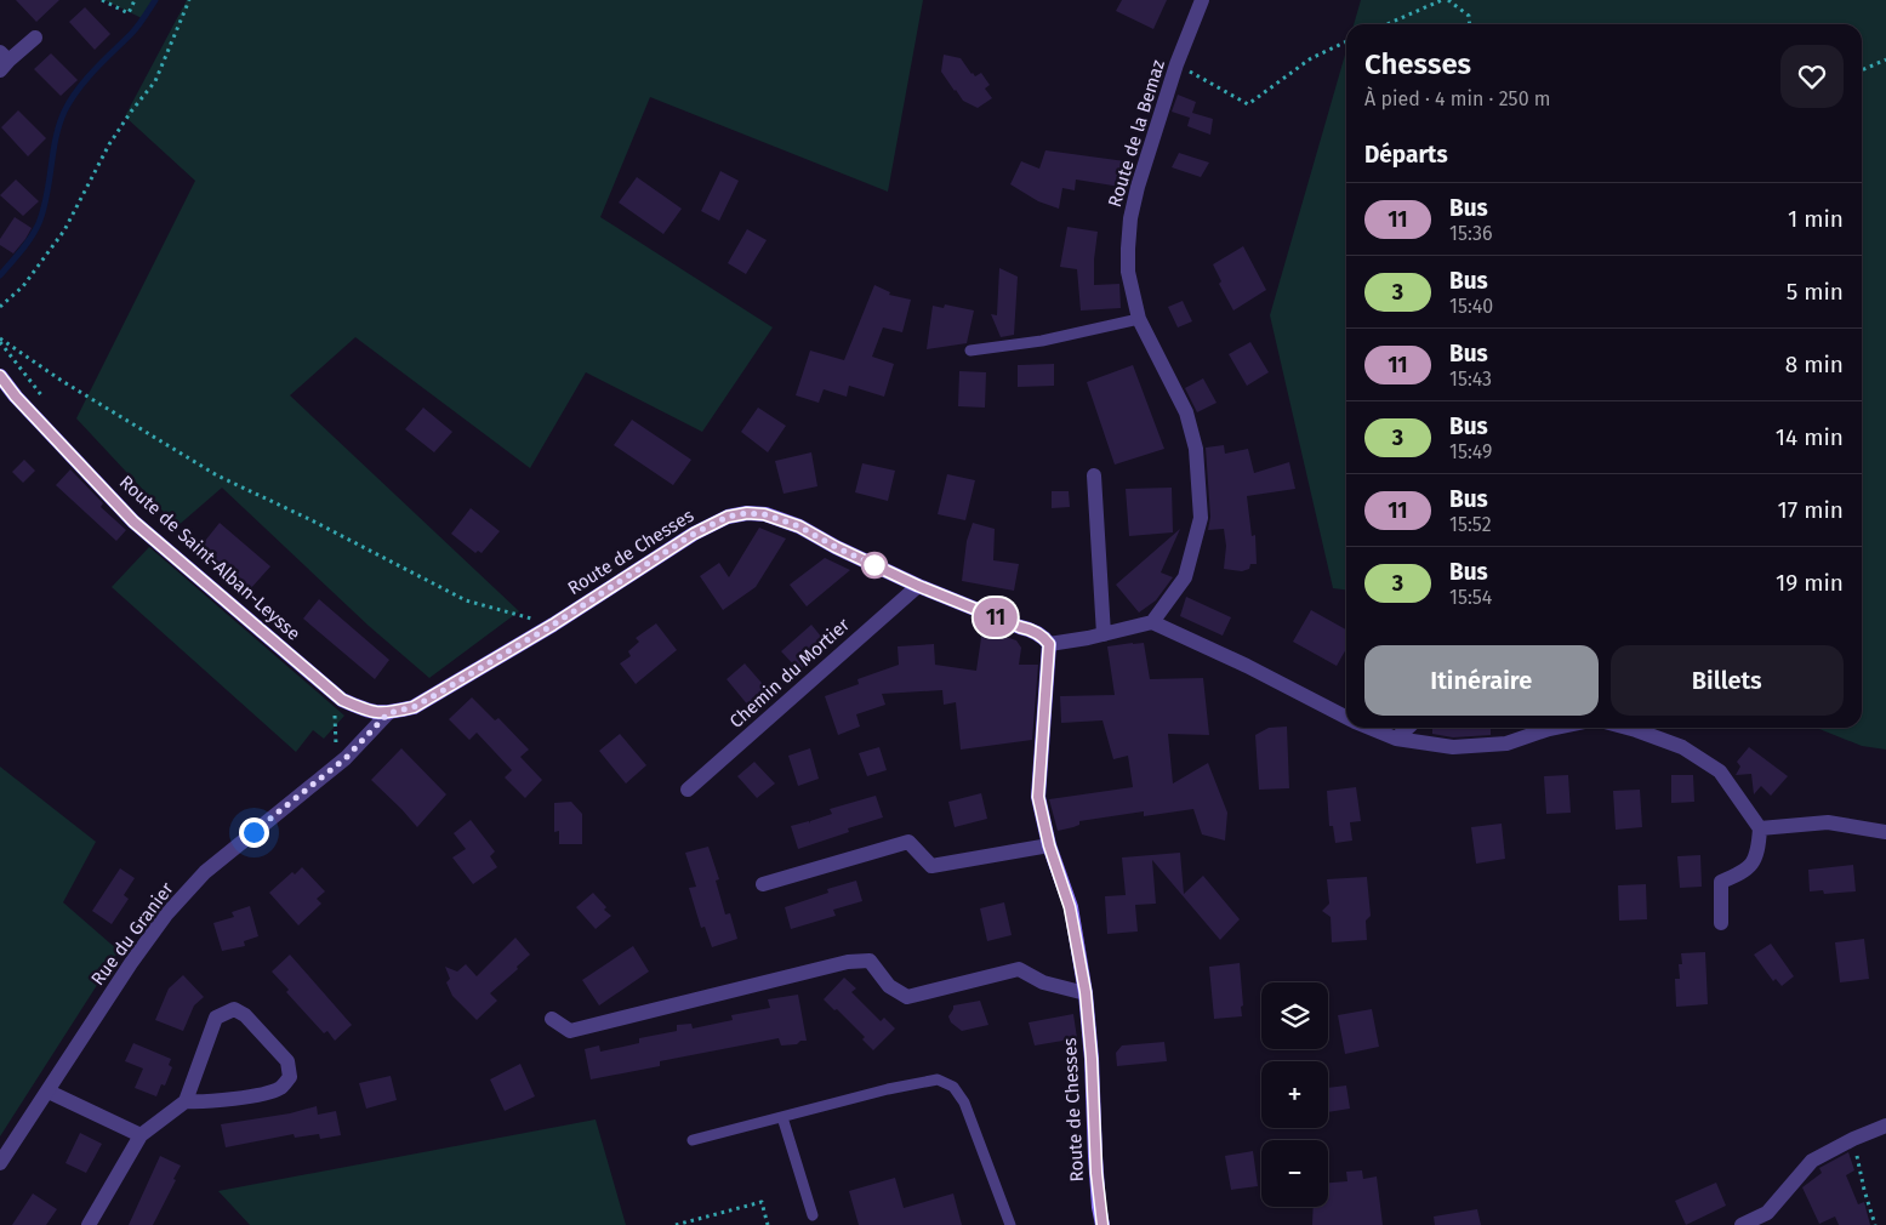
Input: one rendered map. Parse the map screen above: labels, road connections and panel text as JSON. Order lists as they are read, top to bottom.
{
  "streets": {
    "main road": ["Route de Chesses", "Route de Saint-Alban-Leysse"],
    "street": ["Route de la Bemaz", "Chemin du Mortier", "Rue du Granier"]
  },
  "crossings": [
    ["Route de Chesses", "Route de Saint-Alban-Leysse"],
    ["Route de Chesses", "Chemin du Mortier"],
    ["Route de Chesses", "Rue du Granier"],
    ["Route de Saint-Alban-Leysse", "Rue du Granier"]
  ],
  "lines": ["bus line 11"],
  "page": {
    "on_map": "11",
    "heading": [
      ["Chesses", "À pied · 4 min · 250 m"],
      "Départs"
    ],
    "list": [
      {
        "mark": "11",
        "name": "Bus",
        "note": "15:36",
        "value": "1 min"
      },
      {
        "mark": "3",
        "name": "Bus",
        "note": "15:40",
        "value": "5 min"
      },
      {
        "mark": "11",
        "name": "Bus",
        "note": "15:43",
        "value": "8 min"
      },
      {
        "mark": "3",
        "name": "Bus",
        "note": "15:49",
        "value": "14 min"
      },
      {
        "mark": "11",
        "name": "Bus",
        "note": "15:52",
        "value": "17 min"
      },
      {
        "mark": "3",
        "name": "Bus",
        "note": "15:54",
        "value": "19 min"
      }
    ],
    "buttons": ["Itinéraire", "Billets"],
    "map_buttons": ["+", "−"]
  }
}
